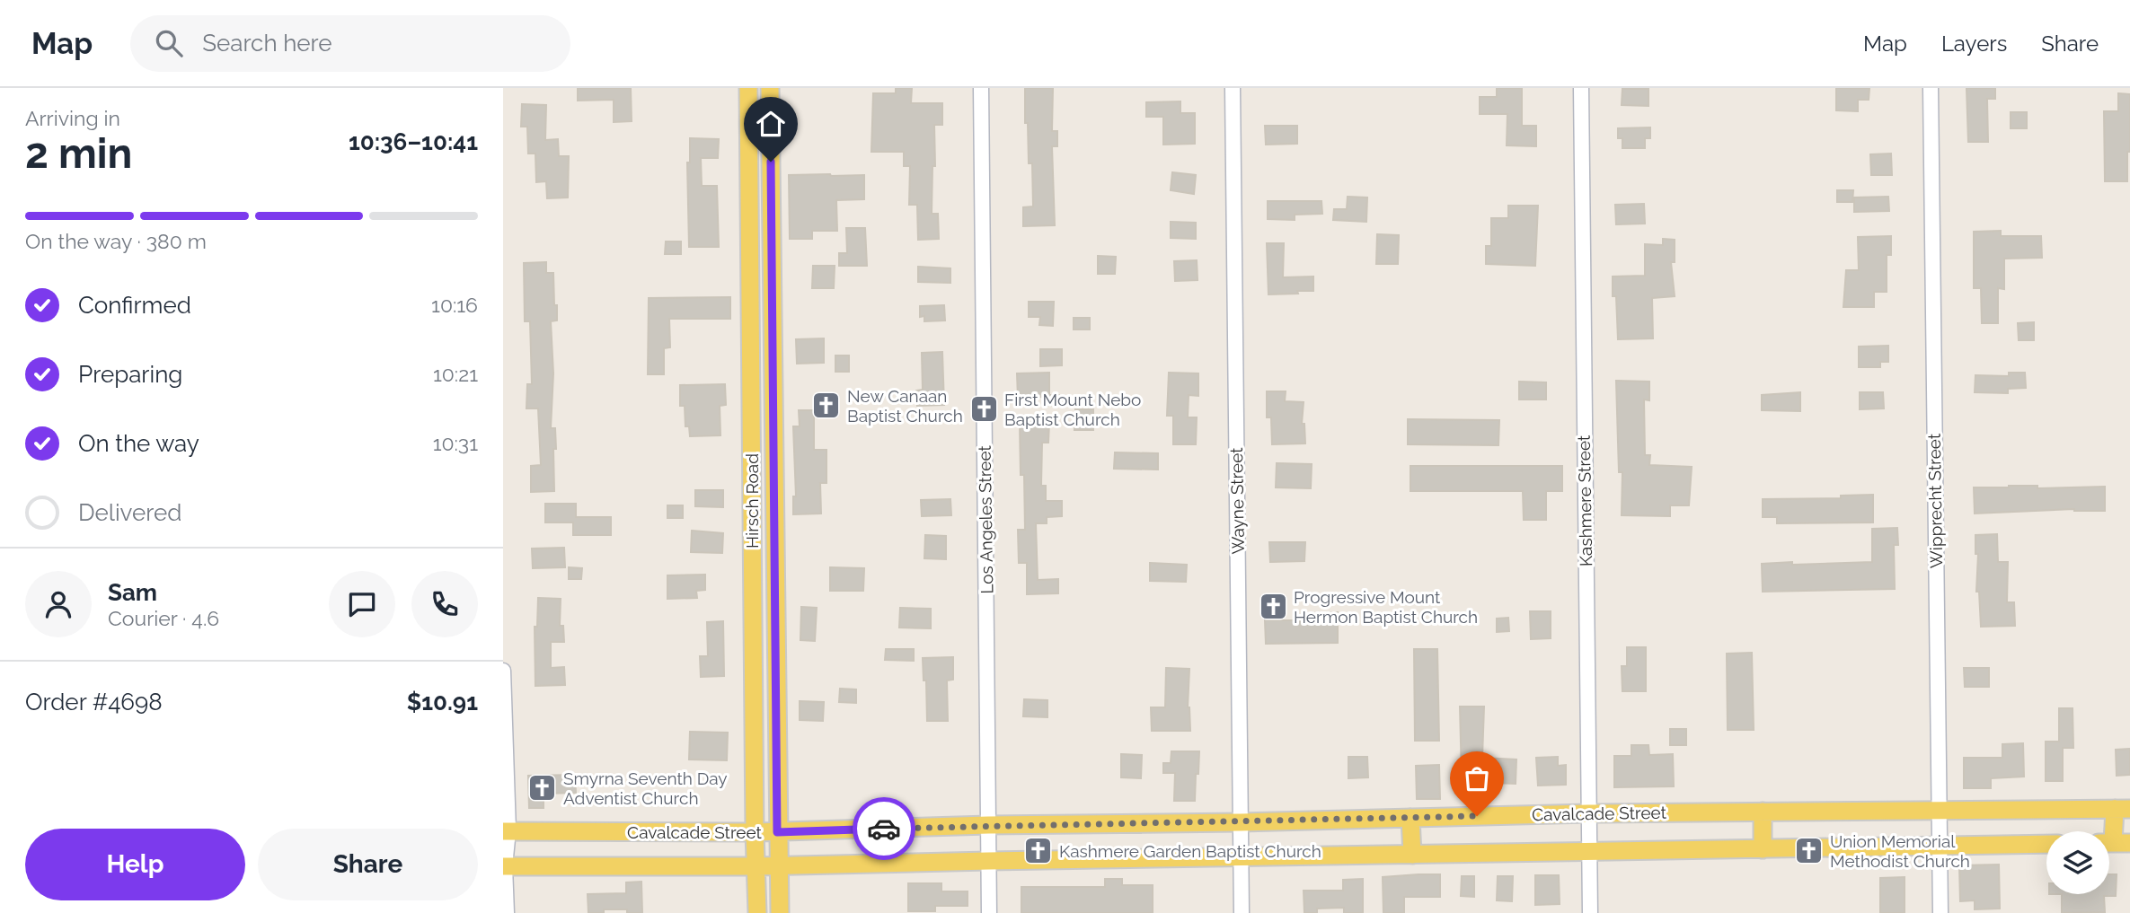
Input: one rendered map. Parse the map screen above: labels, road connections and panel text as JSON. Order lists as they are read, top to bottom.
{
  "streets": {
    "main road": ["Hirsch Road", "Cavalcade Street"],
    "street": [
      "Wayne Street",
      "Kashmere Street",
      "Wipprecht Street",
      "Los Angeles Street"
    ]
  },
  "crossings": [
    ["Hirsch Road", "Cavalcade Street"],
    ["Wayne Street", "Cavalcade Street"],
    ["Kashmere Street", "Cavalcade Street"],
    ["Wipprecht Street", "Cavalcade Street"],
    ["Los Angeles Street", "Cavalcade Street"]
  ],
  "places": {
    "church": [
      "New Canaan Baptist Church",
      "First Mount Nebo Baptist Church",
      "Progressive Mount Hermon Baptist Church",
      "Smyrna Seventh Day Adventist Church",
      "Kashmere Garden Baptist Church",
      "Union Memorial Methodist Church"
    ]
  },
  "page": {
    "header": "Map",
    "search": "Search here",
    "nav": ["Map", "Layers", "Share"],
    "heading": ["2 min", "Arriving in", "10:36–10:41"],
    "panel": [
      "Sam",
      "Courier · 4.6",
      "Order #4698",
      "$10.91"
    ],
    "bar": "On the way · 380 m",
    "list": [
      ["Confirmed", "10:16"],
      ["Preparing", "10:21"],
      ["On the way", "10:31"],
      "Delivered"
    ],
    "buttons": ["Help", "Share"]
  }
}
